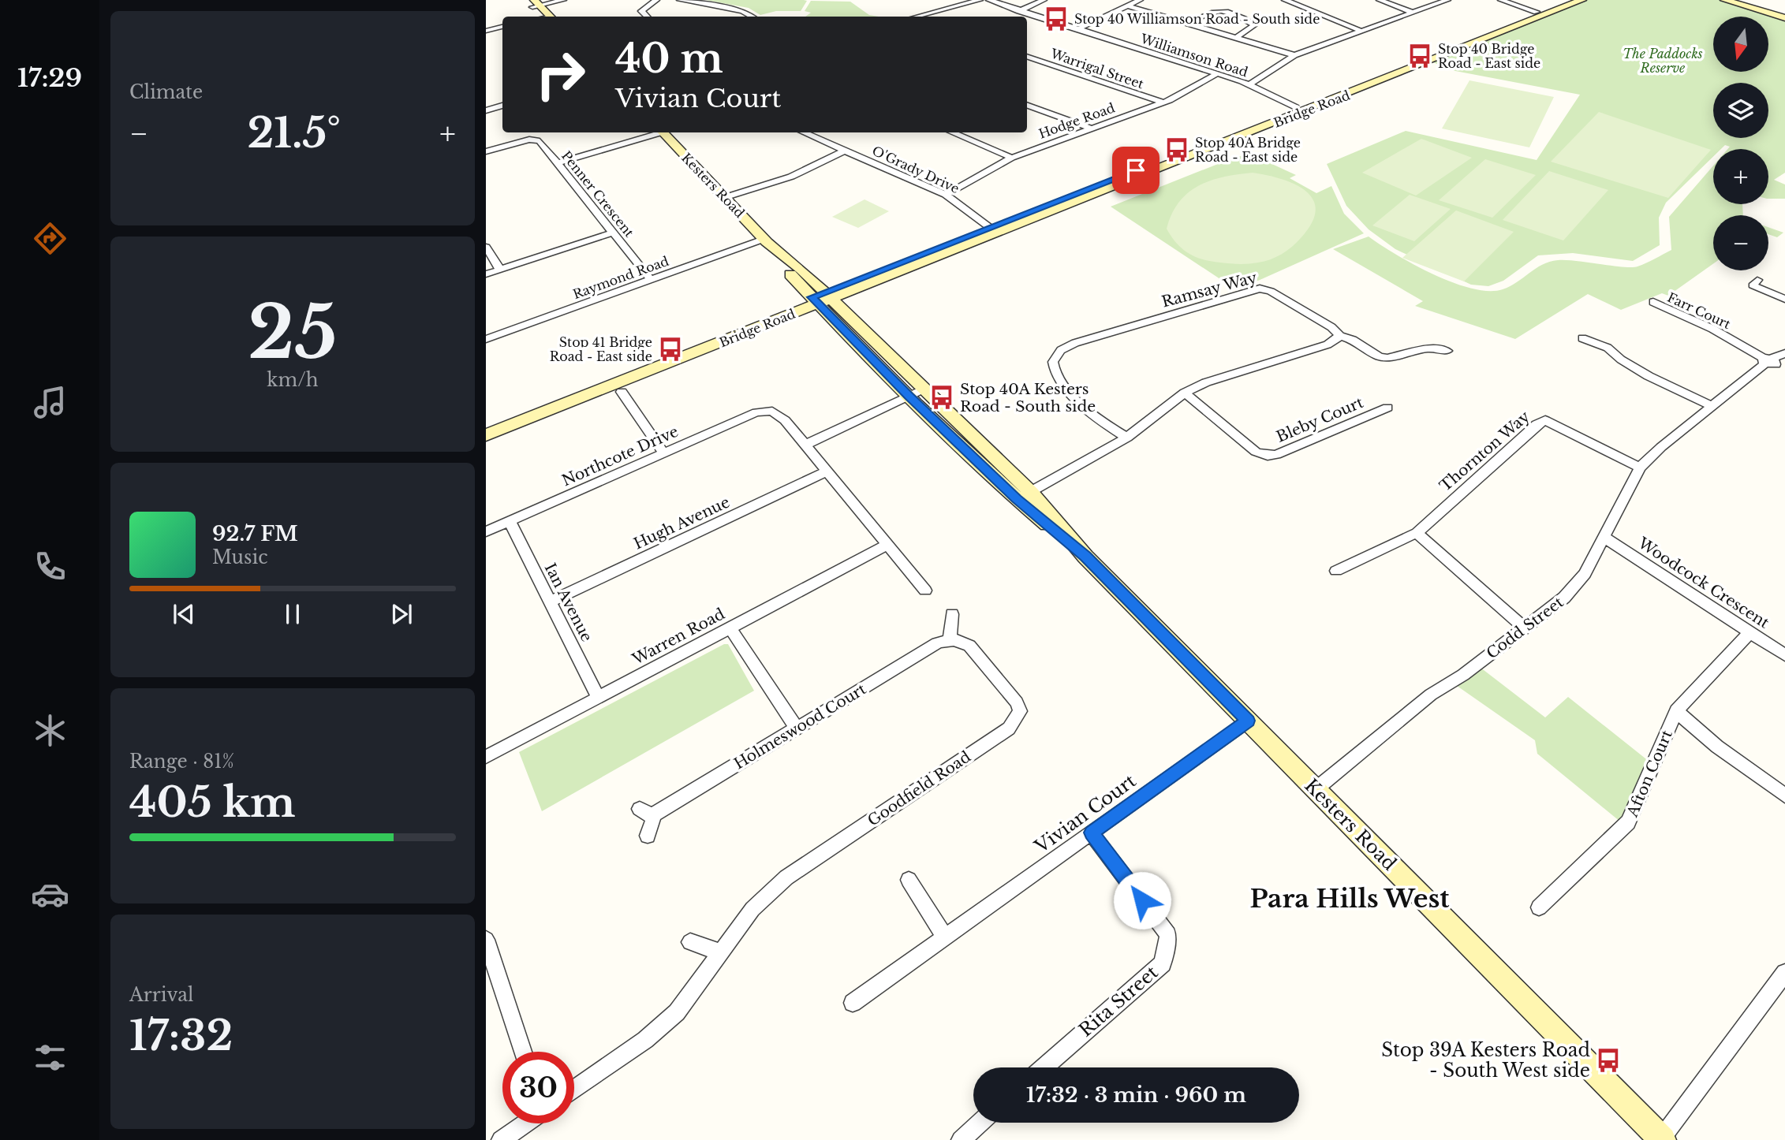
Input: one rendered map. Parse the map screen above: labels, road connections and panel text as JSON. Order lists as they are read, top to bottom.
{
  "streets": {
    "main road": ["Bridge Road", "Kesters Road"],
    "street": [
      "Williamson Road",
      "Warrigal Street",
      "Hodge Road",
      "O'Grady Drive",
      "Penner Crescent",
      "Raymond Road",
      "Ramsay Way",
      "Farr Court",
      "Bleby Court",
      "Thornton Way",
      "Northcote Drive",
      "Hugh Avenue",
      "Woodcock Crescent",
      "Ian Avenue",
      "Codd Street",
      "Warren Road",
      "Holmeswood Court",
      "Afton Court",
      "Goodfield Road",
      "Vivian Court",
      "Rita Street"
    ]
  },
  "crossings": [
    ["Williamson Road", "Bridge Road"],
    ["Williamson Road", "Hodge Road"],
    ["Warrigal Street", "Hodge Road"],
    ["Bridge Road", "O'Grady Drive"],
    ["Bridge Road", "Kesters Road"],
    ["Hodge Road", "O'Grady Drive"],
    ["Kesters Road", "Raymond Road"],
    ["Kesters Road", "Codd Street"],
    ["Kesters Road", "Vivian Court"],
    ["Penner Crescent", "Raymond Road"],
    ["Farr Court", "Codd Street"],
    ["Thornton Way", "Codd Street"],
    ["Northcote Drive", "Hugh Avenue"],
    ["Northcote Drive", "Ian Avenue"],
    ["Northcote Drive", "Warren Road"],
    ["Hugh Avenue", "Ian Avenue"],
    ["Woodcock Crescent", "Codd Street"],
    ["Woodcock Crescent", "Afton Court"],
    ["Ian Avenue", "Warren Road"],
    ["Holmeswood Court", "Goodfield Road"],
    ["Vivian Court", "Rita Street"]
  ],
  "districts": ["Para Hills West"],
  "parks": ["The Paddocks Reserve"],
  "places": {
    "bus stop": [
      "Stop 40 Williamson Road - South side",
      "Stop 40 Bridge Road - East side",
      "Stop 40A Bridge Road - East side",
      "Stop 41 Bridge Road - East side",
      "Stop 40A Kesters Road - South side",
      "Stop 39A Kesters Road - South West side"
    ]
  },
  "north": "bottom",
  "page": {
    "tabs": "17:29",
    "tile": [
      "Climate",
      ["25", "km/h"],
      ["Range · 81%", "405 km"],
      ["Arrival", "17:32"]
    ],
    "map_buttons": ["+", "−"],
    "turn": ["40 m", "Vivian Court"],
    "heat": ["−", "21.5°", "+"],
    "song": ["92.7 FM", "Music"],
    "limit": "30",
    "trip": "17:32 · 3 min · 960 m"
  }
}
